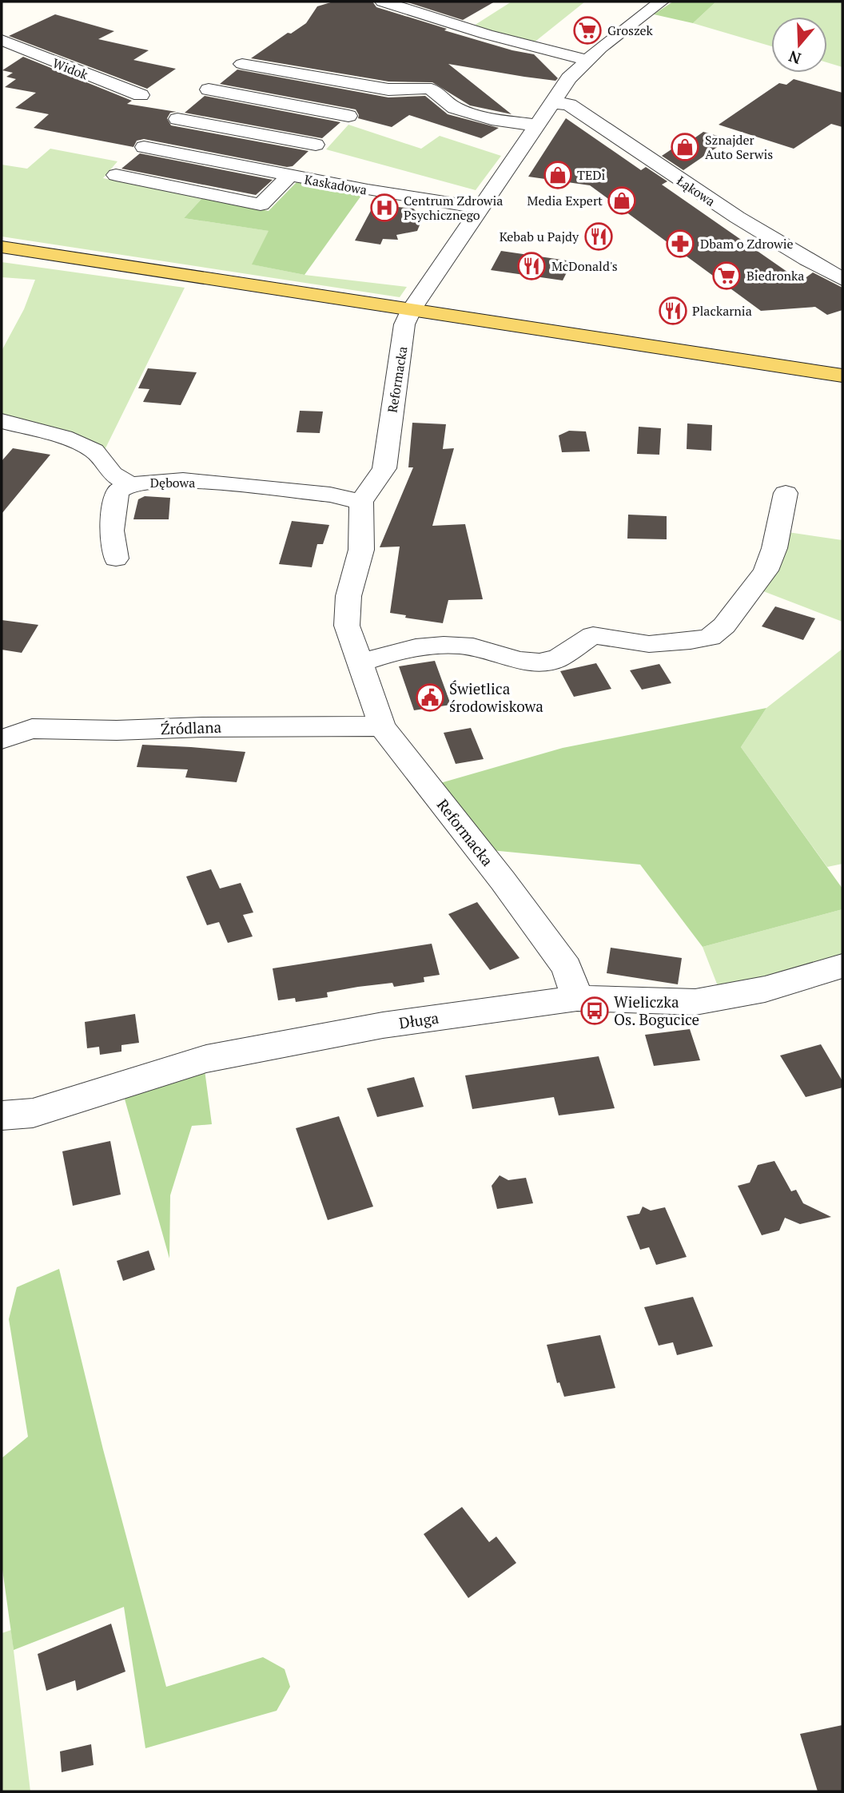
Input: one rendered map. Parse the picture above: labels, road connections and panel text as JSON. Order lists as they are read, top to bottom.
{
  "streets": {
    "street": [
      "Widok",
      "Kaskadowa",
      "Łąkowa",
      "Reformacka",
      "Dębowa",
      "Źródlana",
      "Długa"
    ]
  },
  "crossings": [
    ["Kaskadowa", "Reformacka"],
    ["Łąkowa", "Reformacka"],
    ["Reformacka", "Dębowa"],
    ["Reformacka", "Źródlana"],
    ["Reformacka", "Długa"]
  ],
  "places": {
    "supermarket": ["Groszek", "Biedronka"],
    "shop": ["Sznajder Auto Serwis", "TEDi", "Media Expert"],
    "hospital": ["Centrum Zdrowia Psychicznego"],
    "restaurant": ["Kebab u Pajdy", "McDonald's", "Plackarnia"],
    "pharmacy": ["Dbam o Zdrowie"],
    "public building": ["Świetlica środowiskowa"],
    "bus stop": ["Wieliczka Os. Bogucice"]
  },
  "north": "bottom"
}
